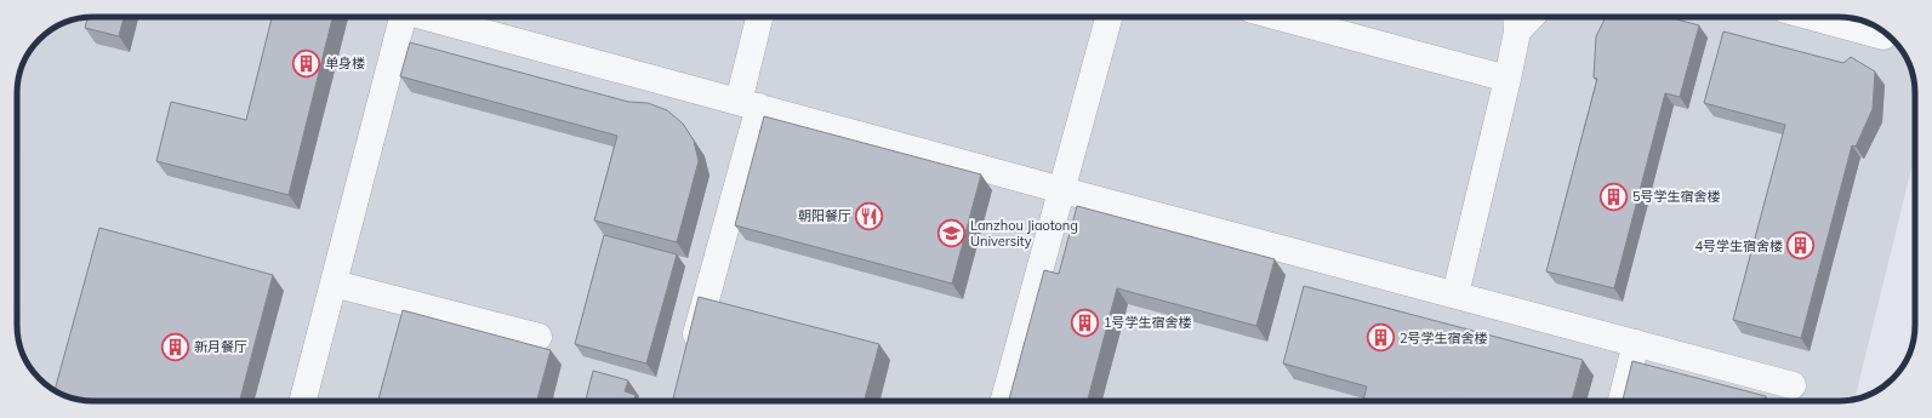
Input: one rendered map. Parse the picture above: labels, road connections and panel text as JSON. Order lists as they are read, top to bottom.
{
  "places": {
    "building": [
      "单身楼",
      "5号学生宿舍楼",
      "4号学生宿舍楼",
      "1号学生宿舍楼",
      "2号学生宿舍楼",
      "新月餐厅"
    ],
    "restaurant": ["朝阳餐厅"],
    "school or university": ["Lanzhou Jiaotong University"]
  }
}
